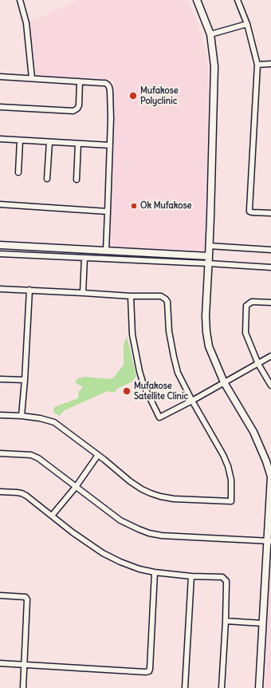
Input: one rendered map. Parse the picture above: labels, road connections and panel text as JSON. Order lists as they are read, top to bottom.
{
  "places": ["Mufakose Polyclinic", "Ok Mufakose", "Mufakose Satellite Clinic"]
}
